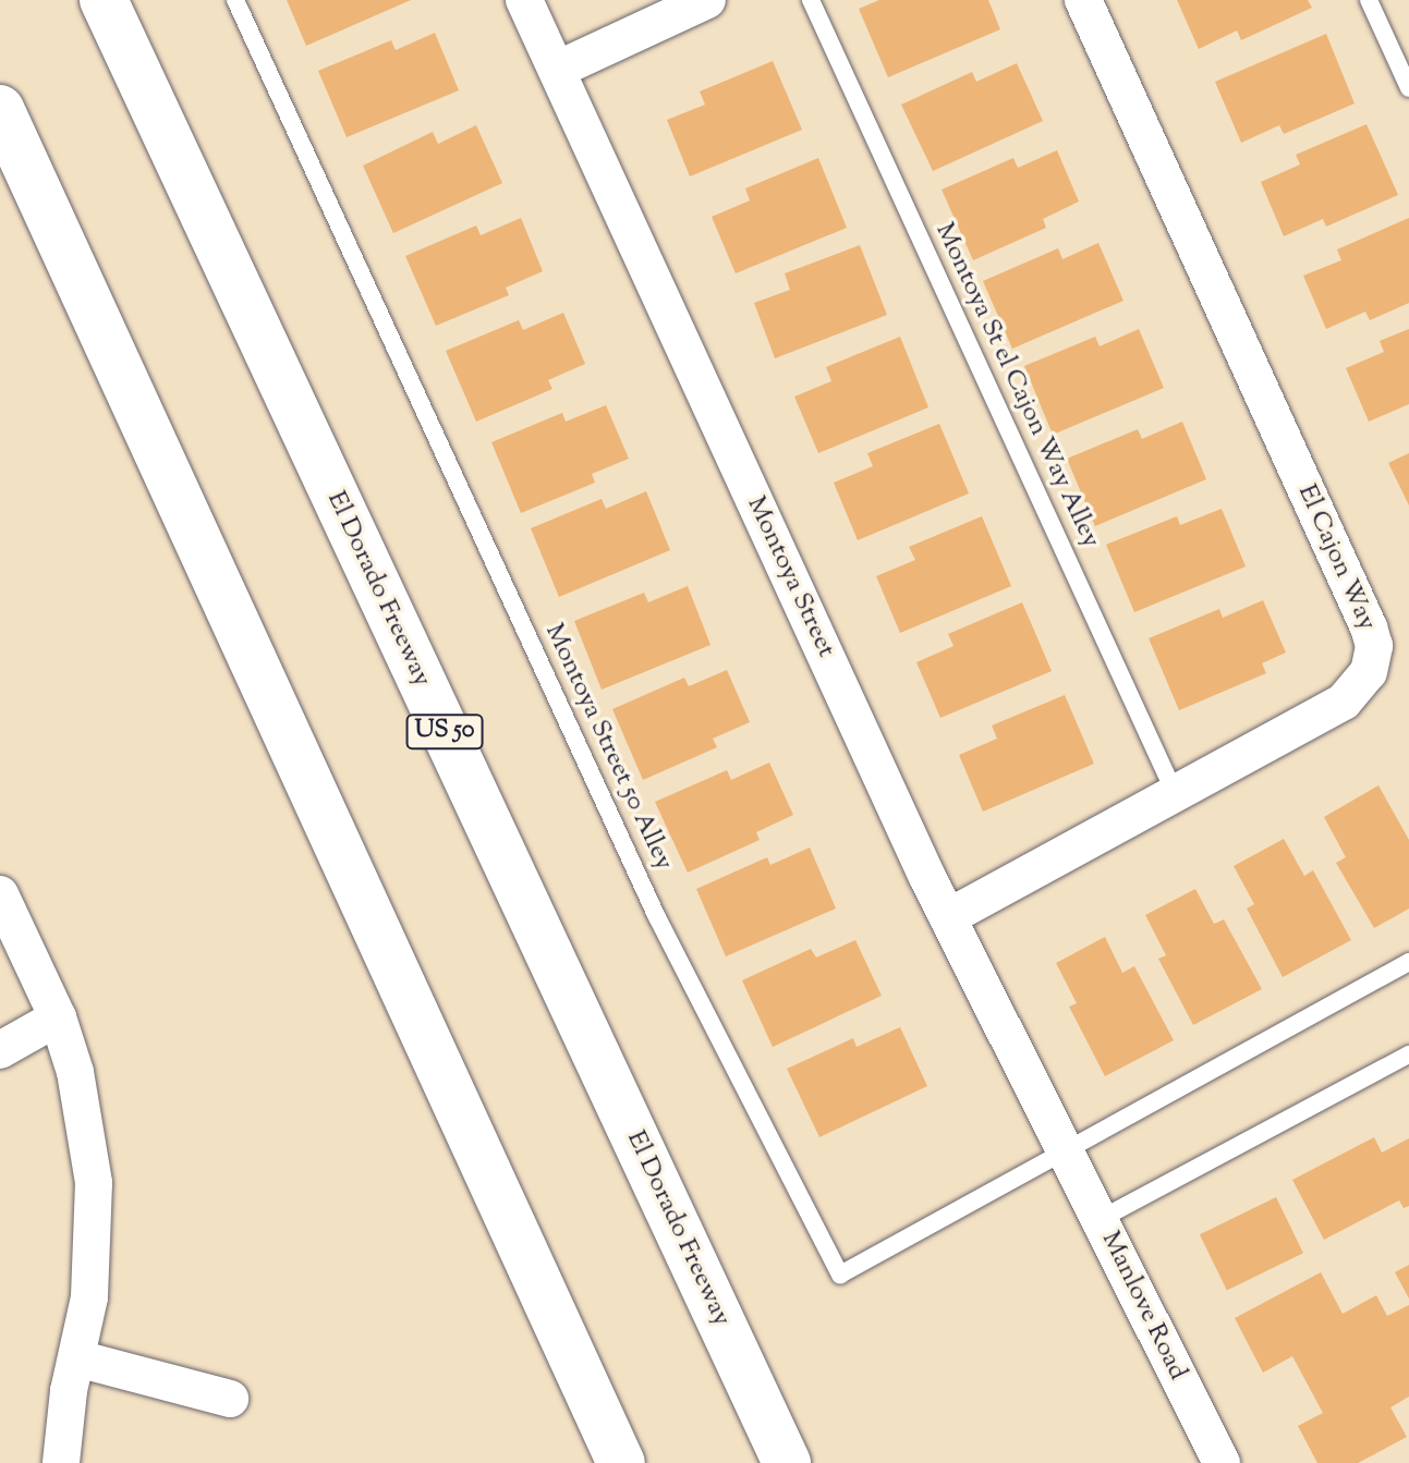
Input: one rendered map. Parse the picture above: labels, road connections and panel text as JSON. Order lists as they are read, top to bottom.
{
  "streets": {
    "highway": ["El Dorado Freeway", "US 50"],
    "street": ["El Cajon Way", "Montoya Street", "Manlove Road"],
    "lane": ["Montoya St el Cajon Way Alley", "Montoya Street 50 Alley"]
  },
  "crossings": [
    ["Montoya St el Cajon Way Alley", "El Cajon Way"],
    ["El Cajon Way", "Montoya Street"],
    ["Montoya Street", "Montoya Street 50 Alley"],
    ["Montoya Street", "Manlove Road"],
    ["Montoya Street 50 Alley", "Manlove Road"]
  ]
}
